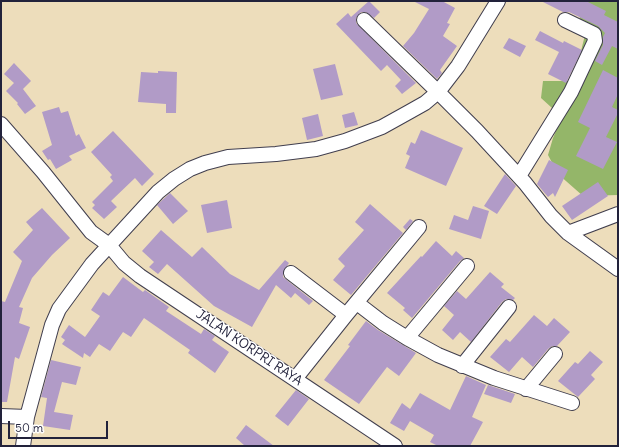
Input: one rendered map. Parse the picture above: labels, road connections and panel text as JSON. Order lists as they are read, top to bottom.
{
  "streets": {
    "street": ["JALAN KORPRI RAYA"]
  },
  "scale_bar": "50 m"
}
